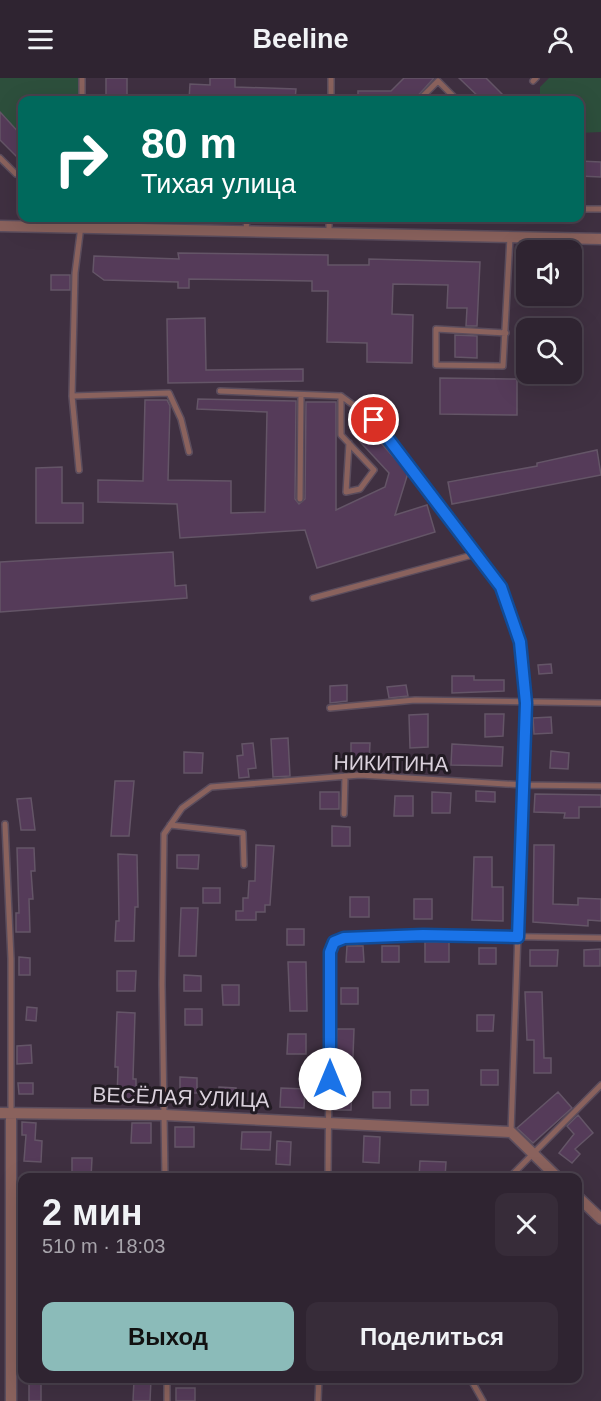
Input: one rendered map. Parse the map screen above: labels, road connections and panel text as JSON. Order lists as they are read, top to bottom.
{
  "streets": {
    "street": ["ВЕСЁЛАЯ УЛИЦА"],
    "lane": ["НИКИТИНА"]
  },
  "crossings": [
    ["НИКИТИНА", "ВЕСЁЛАЯ УЛИЦА"]
  ],
  "page": {
    "header": "Beeline",
    "turn": ["80 m", "Тихая улица"],
    "heading": ["2 мин", "510 m · 18:03"],
    "buttons": ["Выход", "Поделиться"]
  }
}
